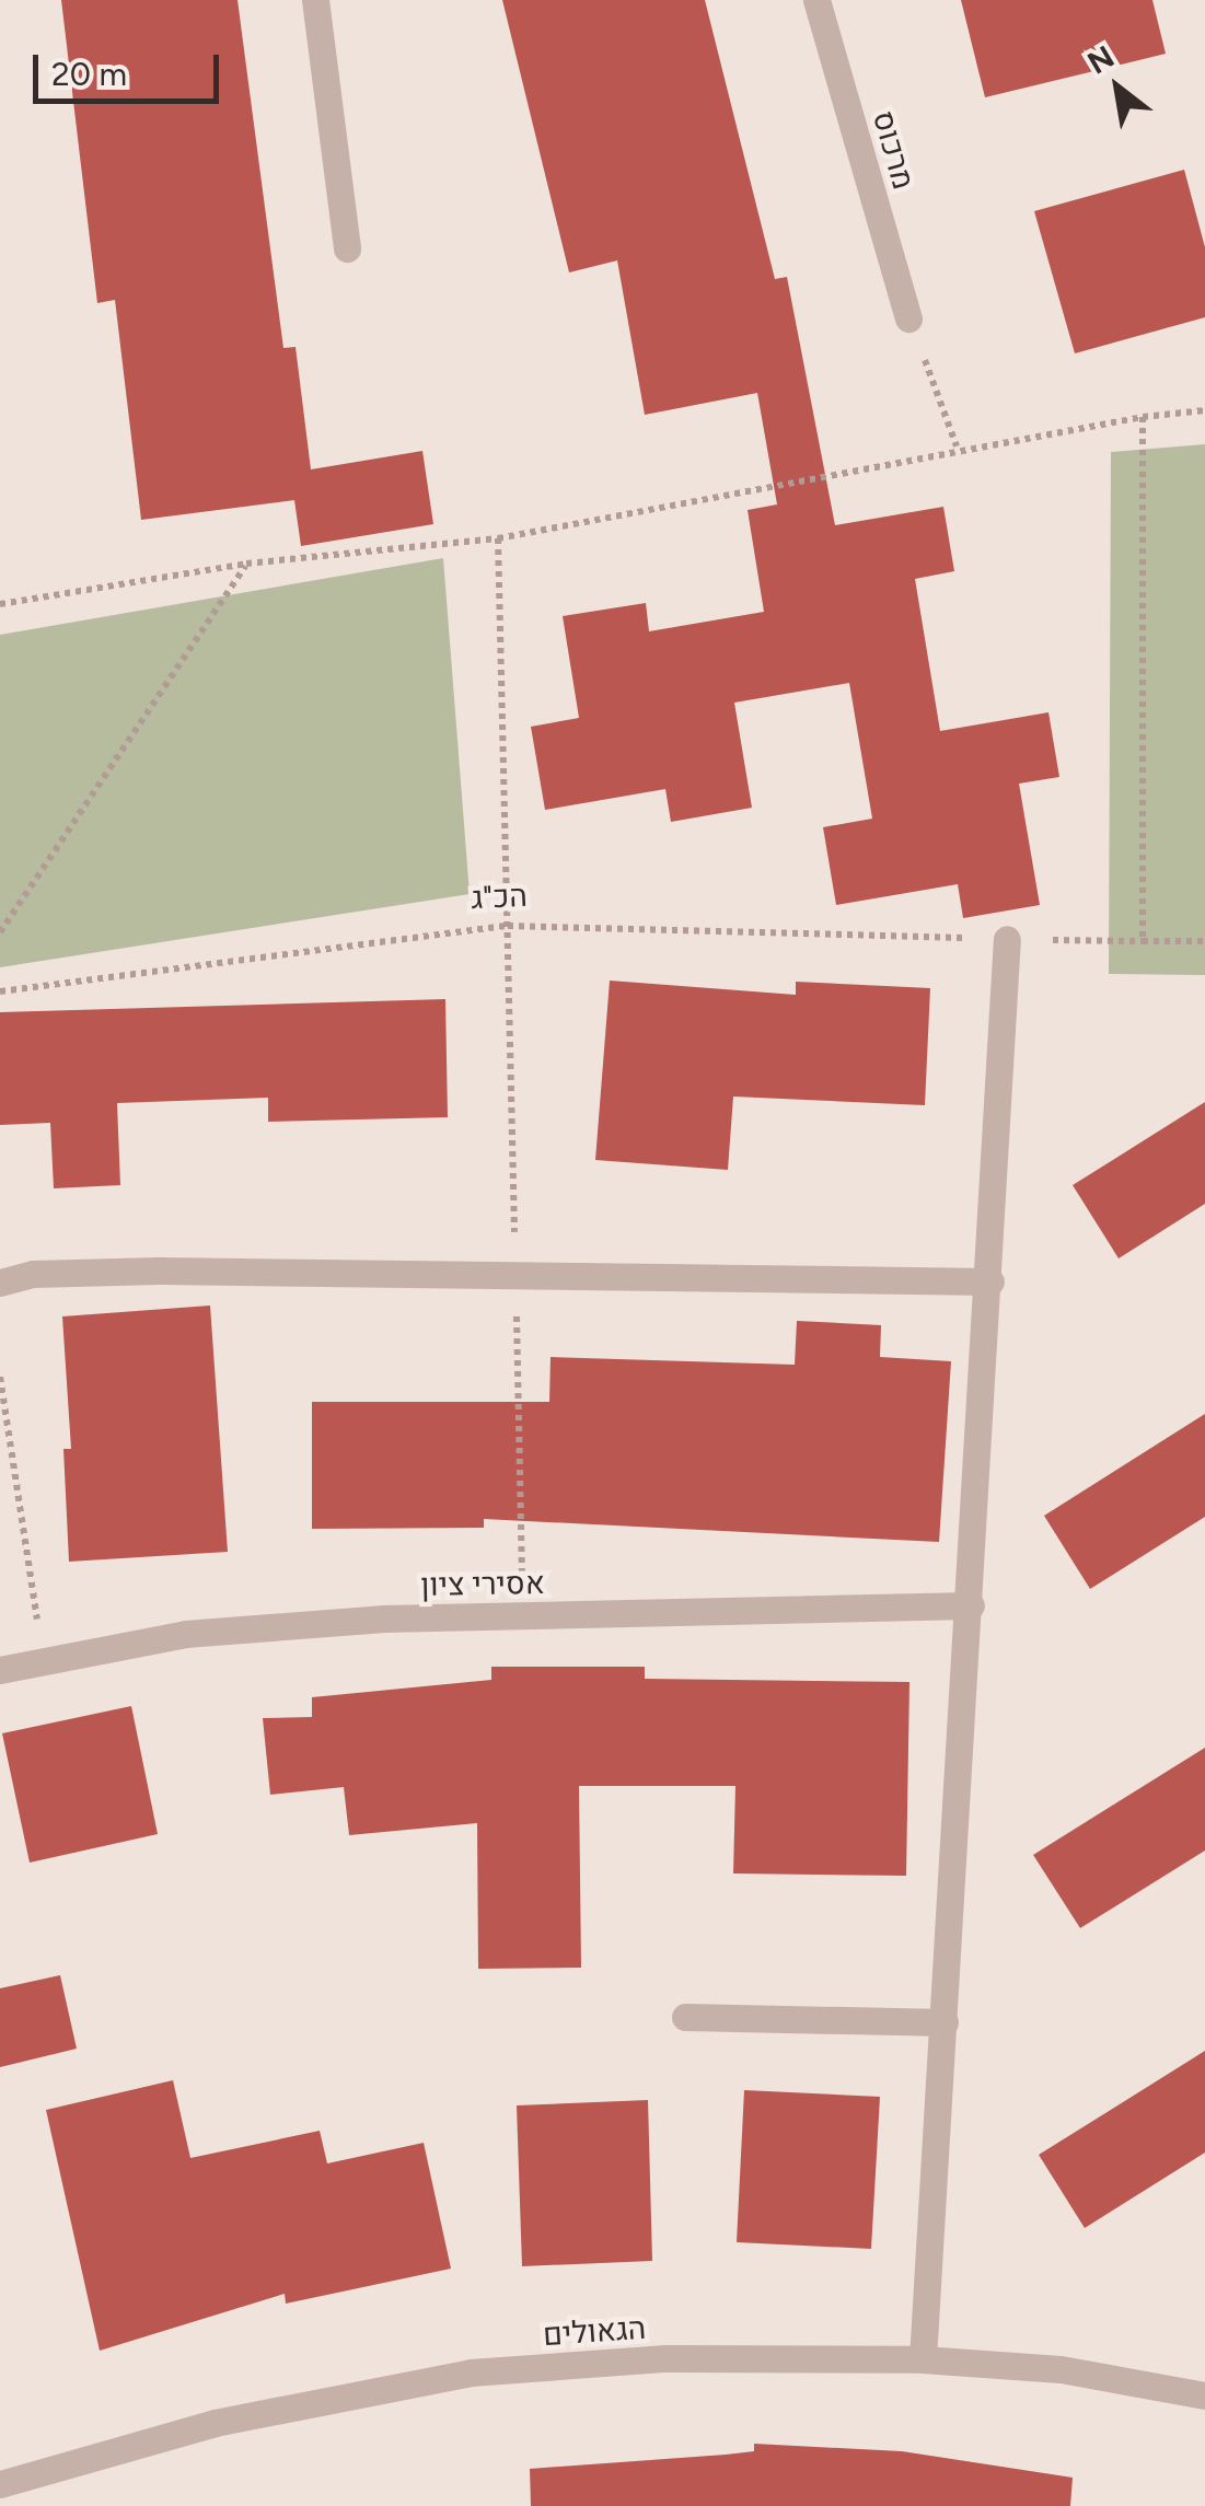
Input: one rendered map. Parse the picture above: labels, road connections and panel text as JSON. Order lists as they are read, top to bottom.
{
  "streets": {
    "street": ["מרכוס", "אסירי ציון", "הגאולים"],
    "path": ["הכ\"ג"]
  },
  "scale_bar": "20 m",
  "north": "top left"
}
